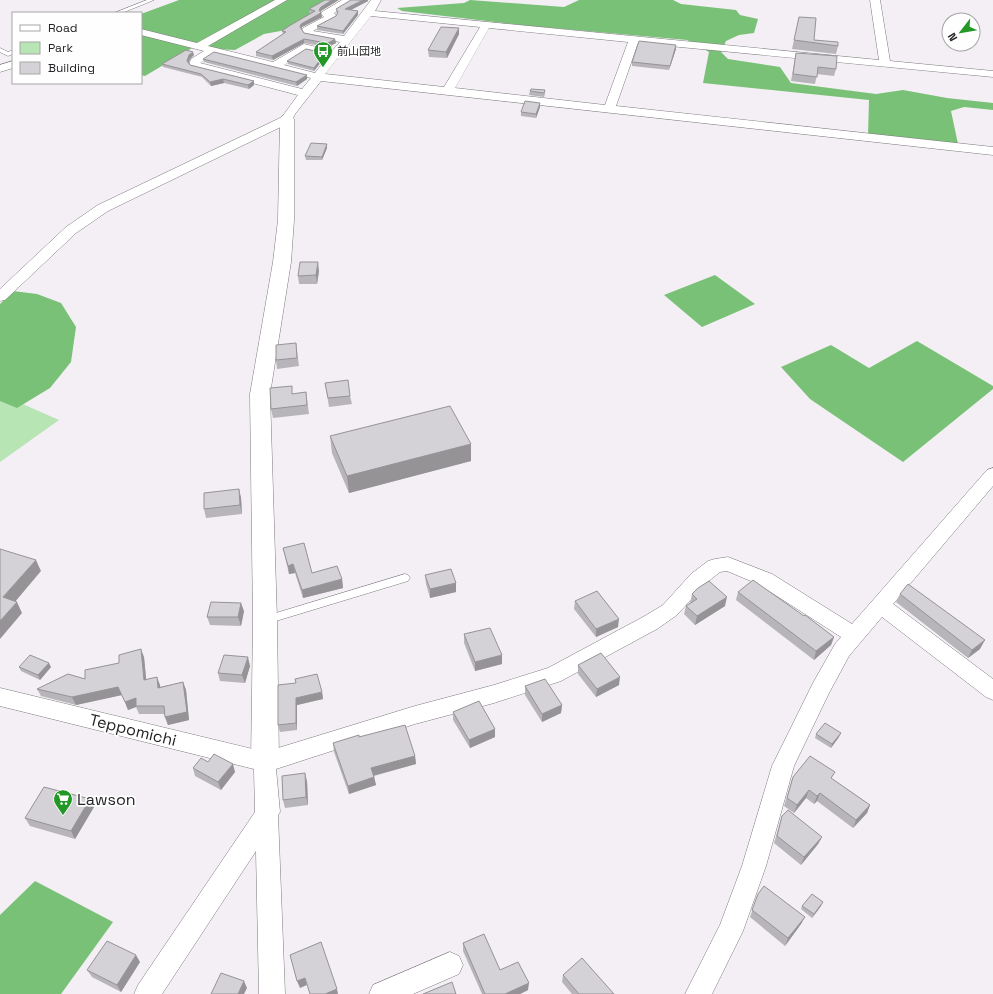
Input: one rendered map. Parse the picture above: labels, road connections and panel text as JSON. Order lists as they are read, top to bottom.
{
  "streets": {
    "street": ["Teppomichi"]
  },
  "places": {
    "bus stop": ["前山団地"],
    "supermarket": ["Lawson"]
  },
  "legend": ["Road", "Park", "Building"],
  "north": "bottom left"
}
